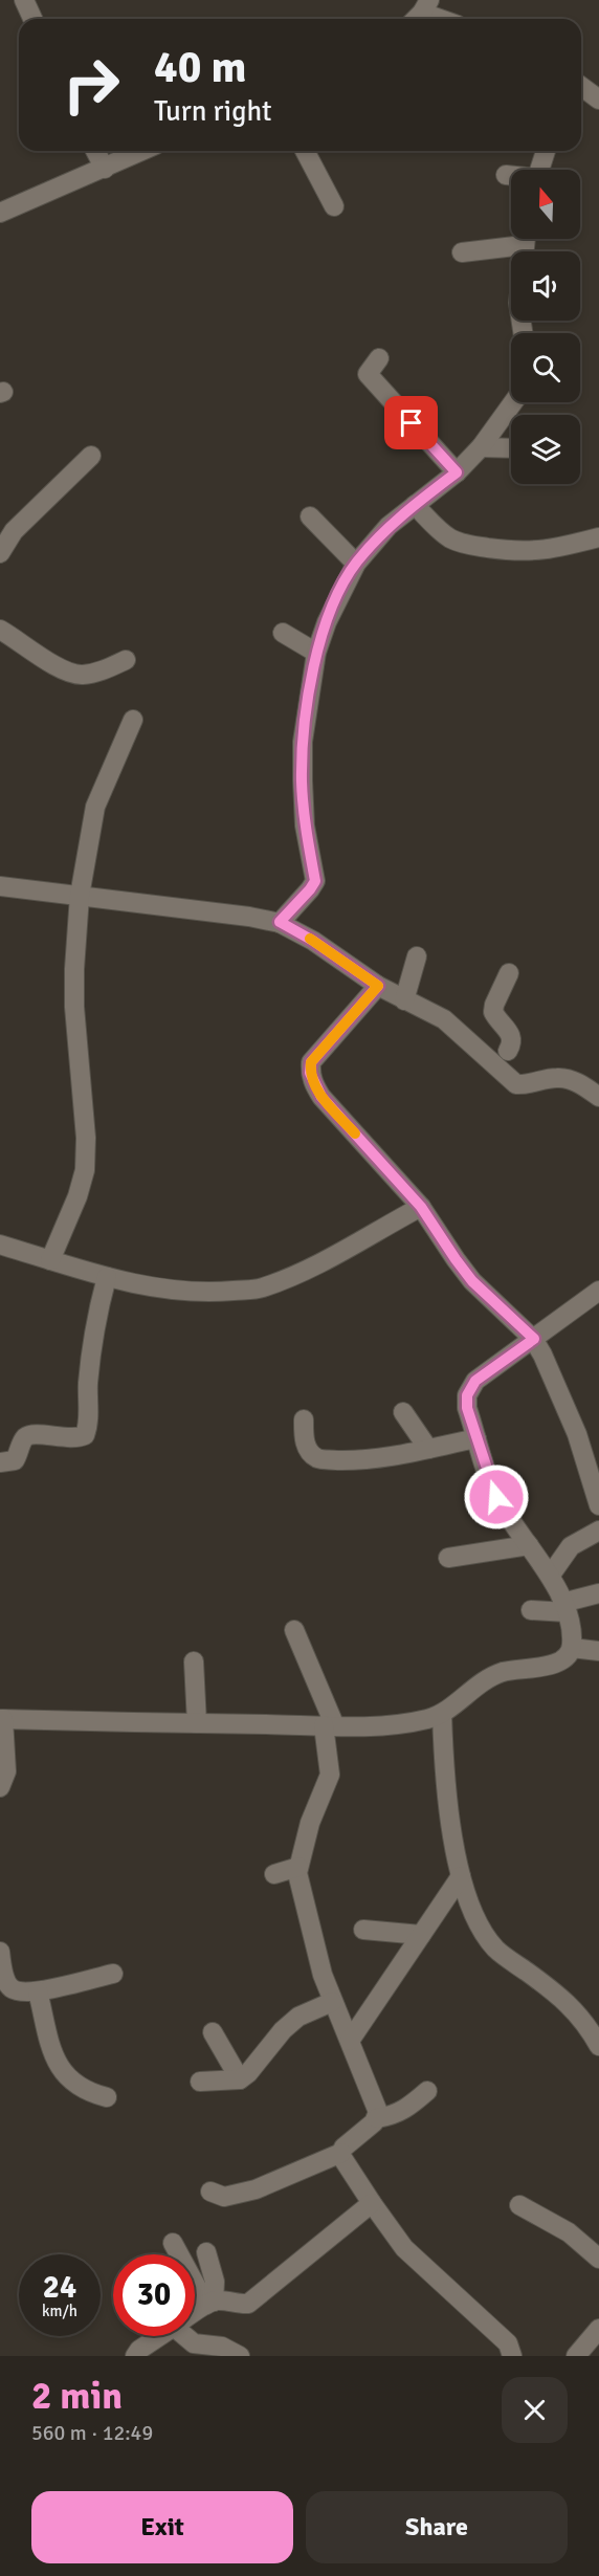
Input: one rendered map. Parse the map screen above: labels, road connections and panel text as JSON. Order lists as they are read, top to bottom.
{
  "north": "top",
  "page": {
    "turn": ["40 m", "Turn right"],
    "speed": "24 km/h",
    "limit": "30",
    "heading": ["2 min", "560 m · 12:49"],
    "buttons": ["Exit", "Share"]
  }
}
